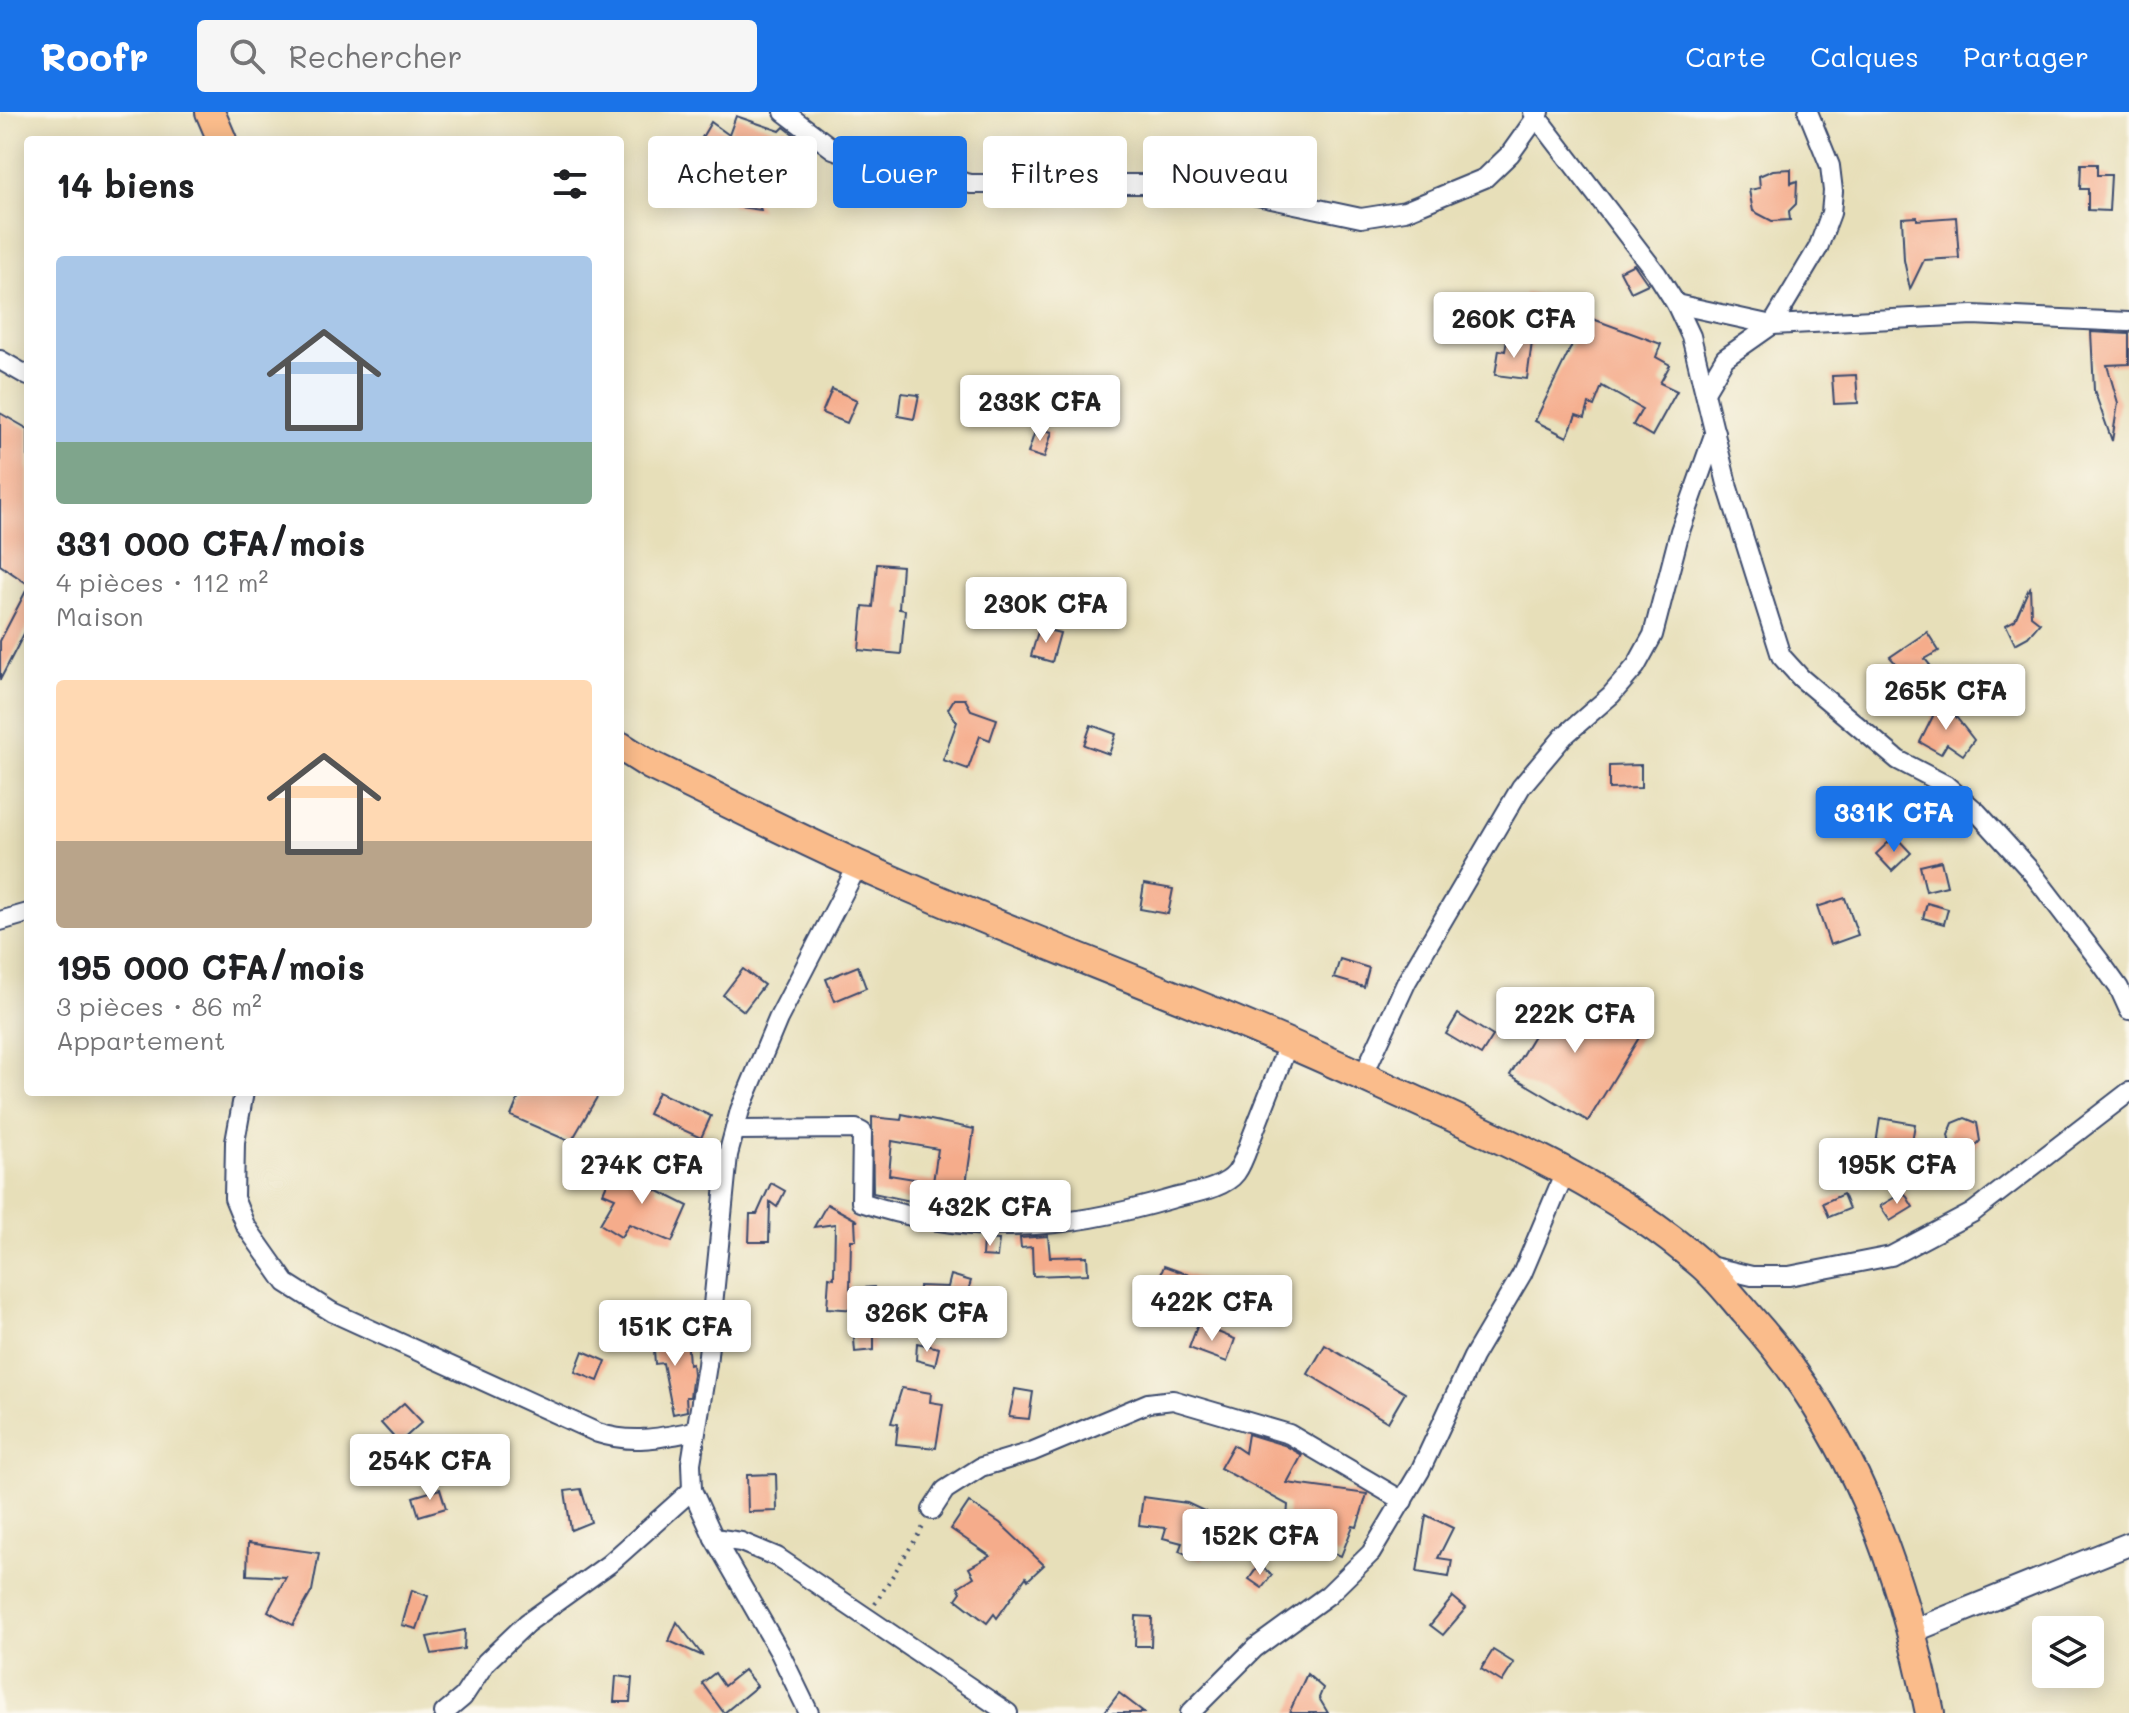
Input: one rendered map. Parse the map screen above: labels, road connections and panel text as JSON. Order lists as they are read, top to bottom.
{
  "page": {
    "header": "Roofr",
    "search": "Rechercher",
    "nav": ["Carte", "Calques", "Partager"],
    "chip": [
      "Acheter",
      "Louer",
      "Filtres",
      "Nouveau"
    ],
    "heading": "14 biens",
    "list": [
      {
        "name": "331 000 CFA/mois",
        "note": "4 pièces · 112 m² · Maison"
      },
      {
        "name": "195 000 CFA/mois",
        "note": "3 pièces · 86 m² · Appartement"
      }
    ],
    "price": [
      "260K CFA",
      "233K CFA",
      "230K CFA",
      "265K CFA",
      "331K CFA",
      "222K CFA",
      "274K CFA",
      "195K CFA",
      "432K CFA",
      "422K CFA",
      "326K CFA",
      "151K CFA",
      "254K CFA",
      "152K CFA"
    ]
  }
}
